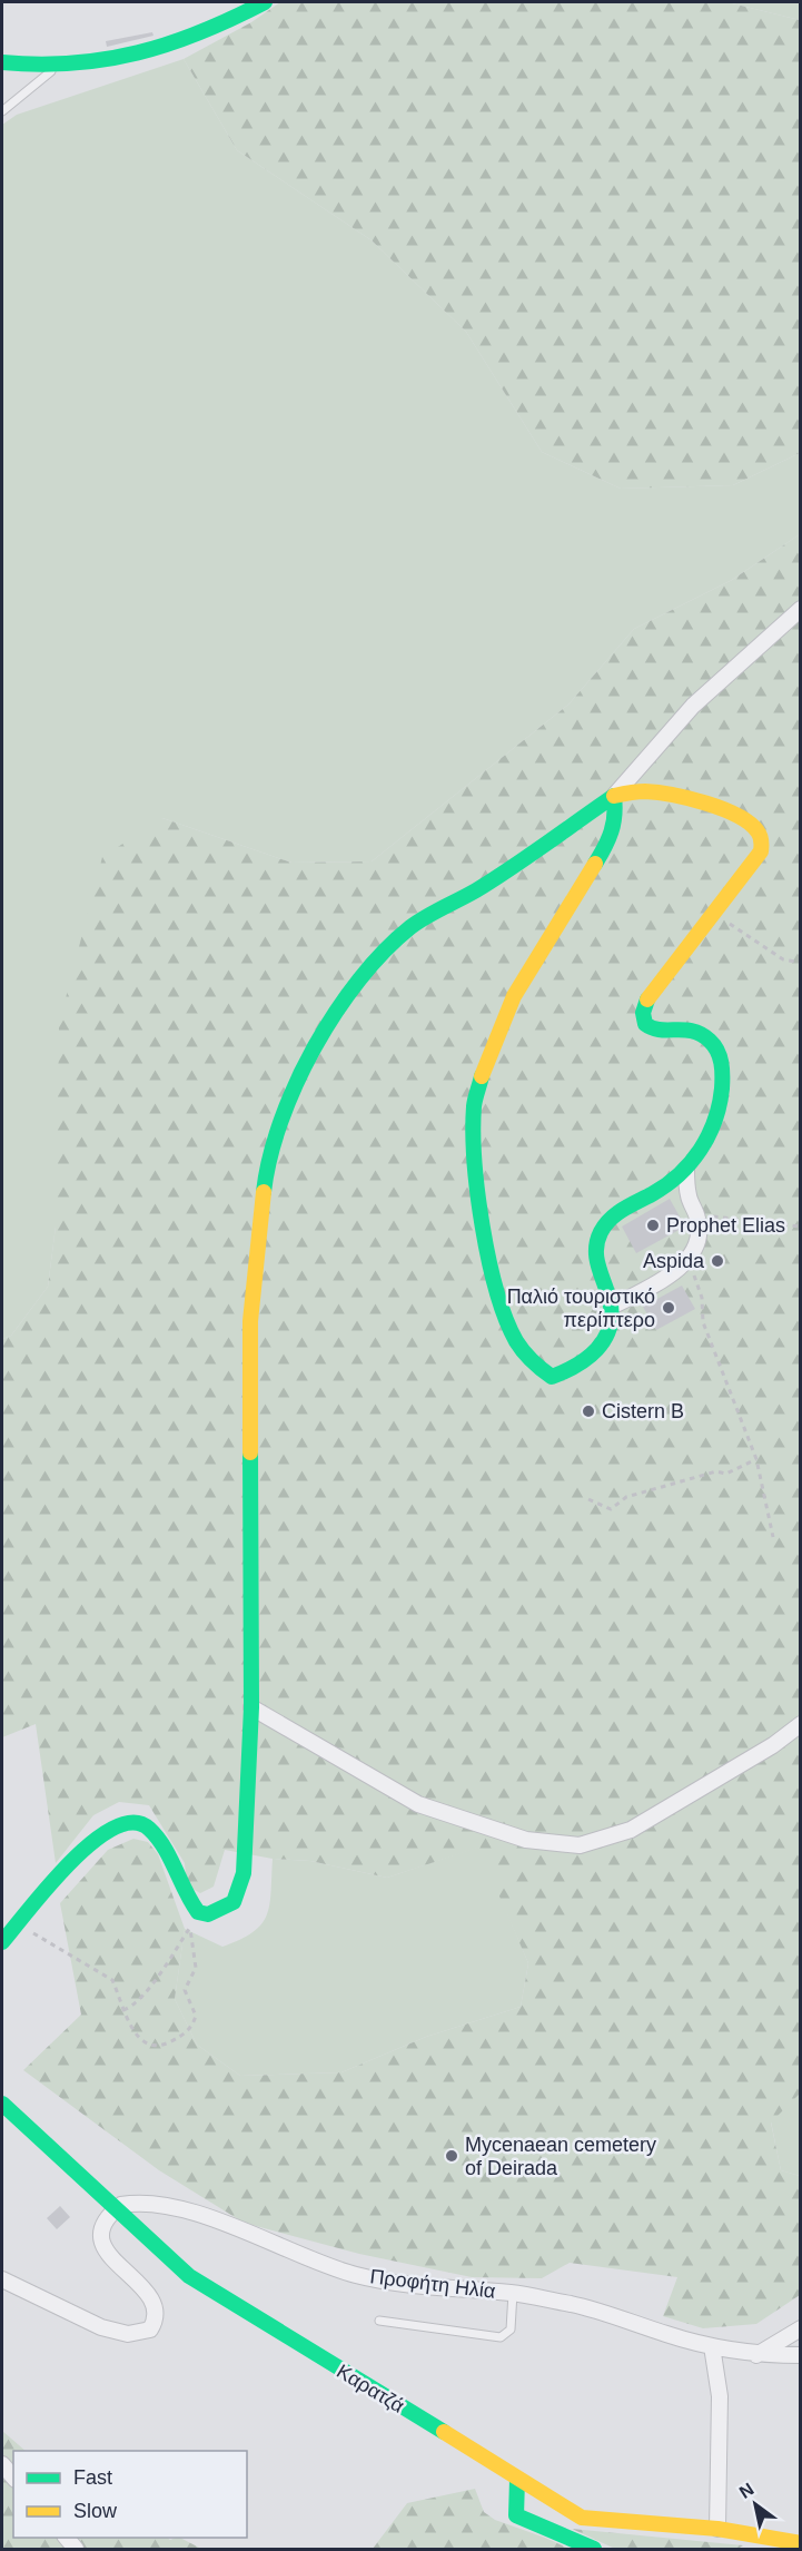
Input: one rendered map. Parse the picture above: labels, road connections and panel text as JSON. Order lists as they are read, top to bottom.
{
  "streets": {
    "street": ["Προφήτη Ηλία", "Καρατζά"]
  },
  "crossings": [
    ["Προφήτη Ηλία", "Καρατζά"]
  ],
  "places": [
    "Prophet Elias",
    "Aspida",
    "Παλιό τουριστικό περίπτερο",
    "Cistern B",
    "Mycenaean cemetery of Deirada"
  ],
  "legend": ["Fast", "Slow"],
  "north": "top left"
}
